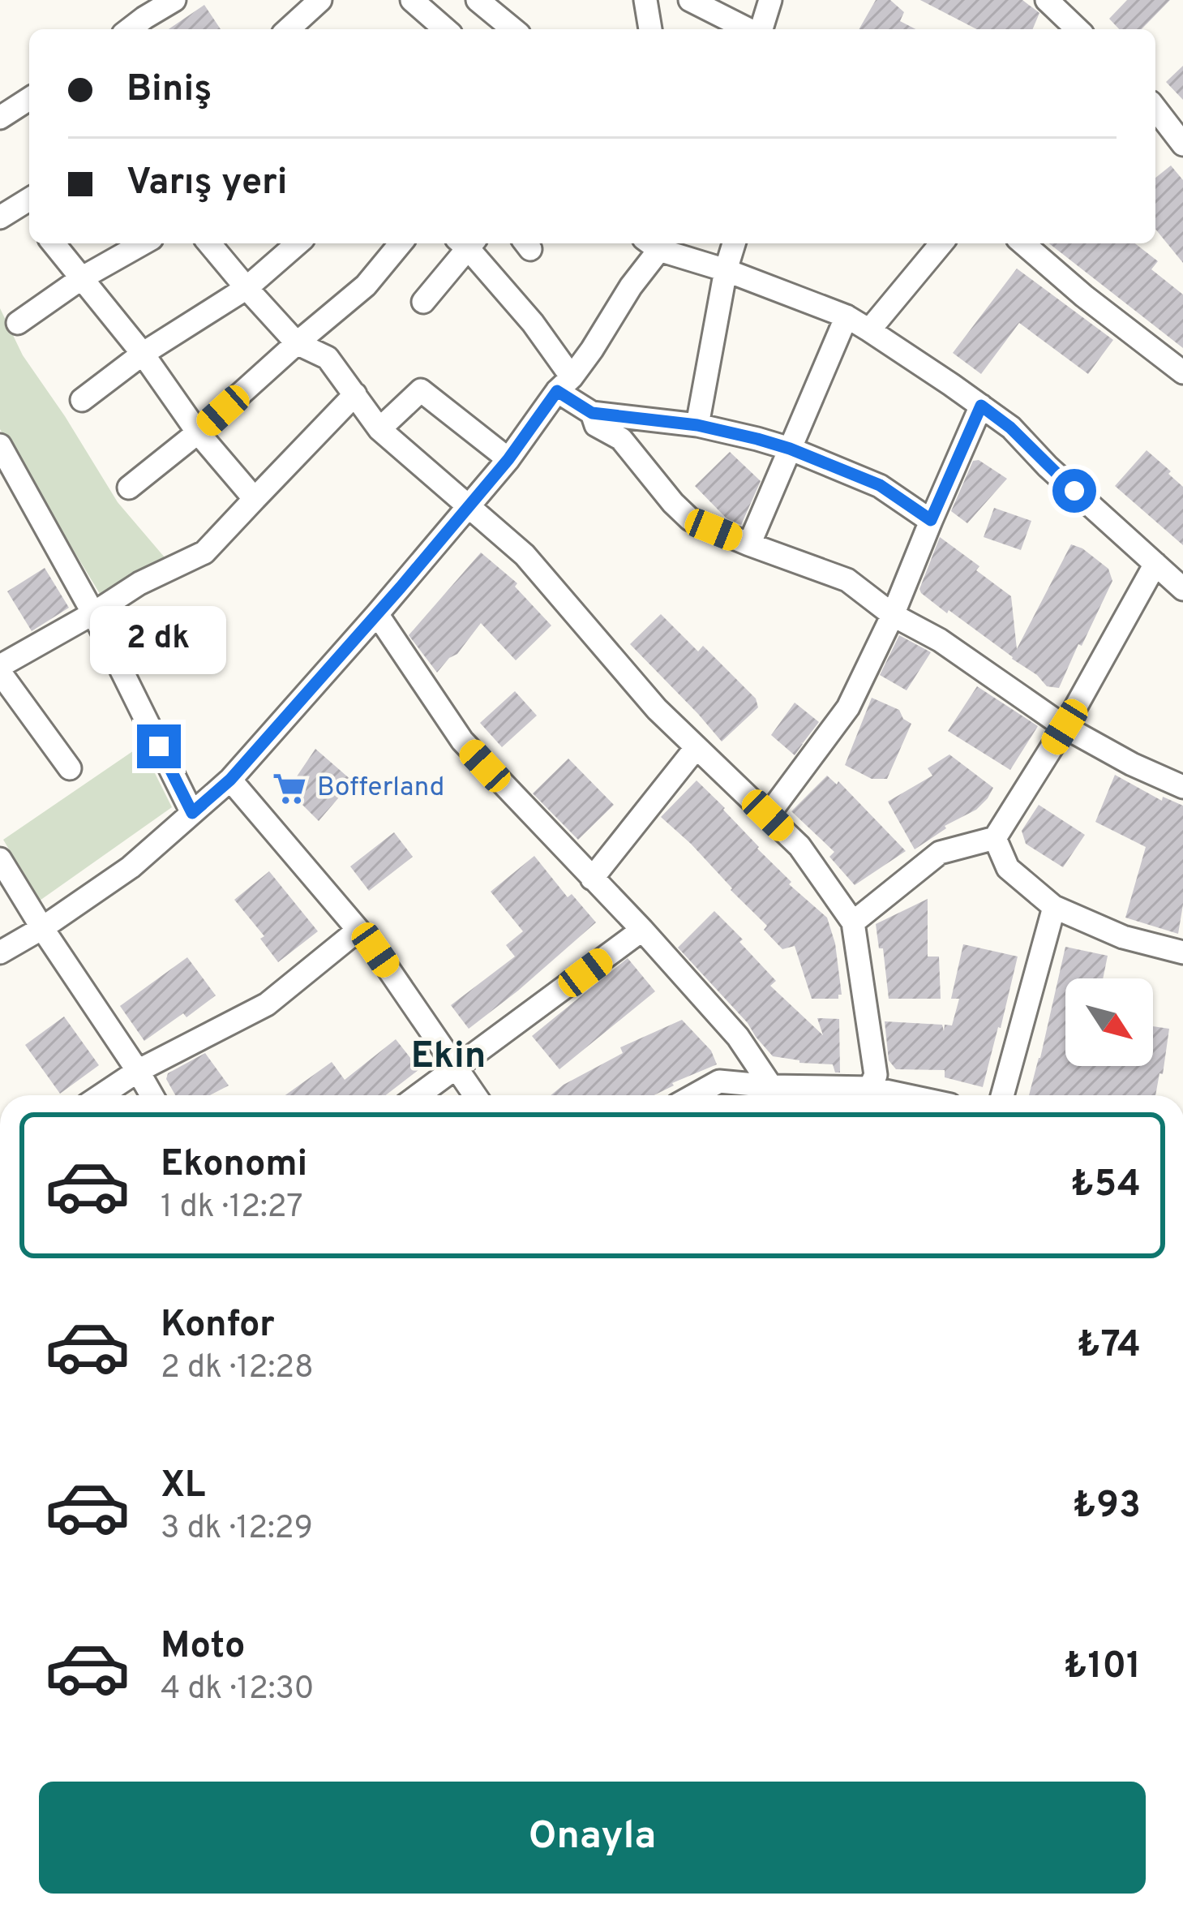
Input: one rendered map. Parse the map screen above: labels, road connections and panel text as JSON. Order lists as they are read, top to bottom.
{
  "districts": ["Ekin"],
  "places": {
    "supermarket": ["Bofferland"]
  },
  "north": "bottom right",
  "page": {
    "banner": ["Biniş", "Varış yeri"],
    "bubble": "2 dk",
    "list": [
      {
        "name": "Ekonomi",
        "note": "1 dk · 12:27",
        "value": "₺54"
      },
      {
        "name": "Konfor",
        "note": "2 dk · 12:28",
        "value": "₺74"
      },
      {
        "name": "XL",
        "note": "3 dk · 12:29",
        "value": "₺93"
      },
      {
        "name": "Moto",
        "note": "4 dk · 12:30",
        "value": "₺101"
      }
    ],
    "buttons": "Onayla"
  }
}
